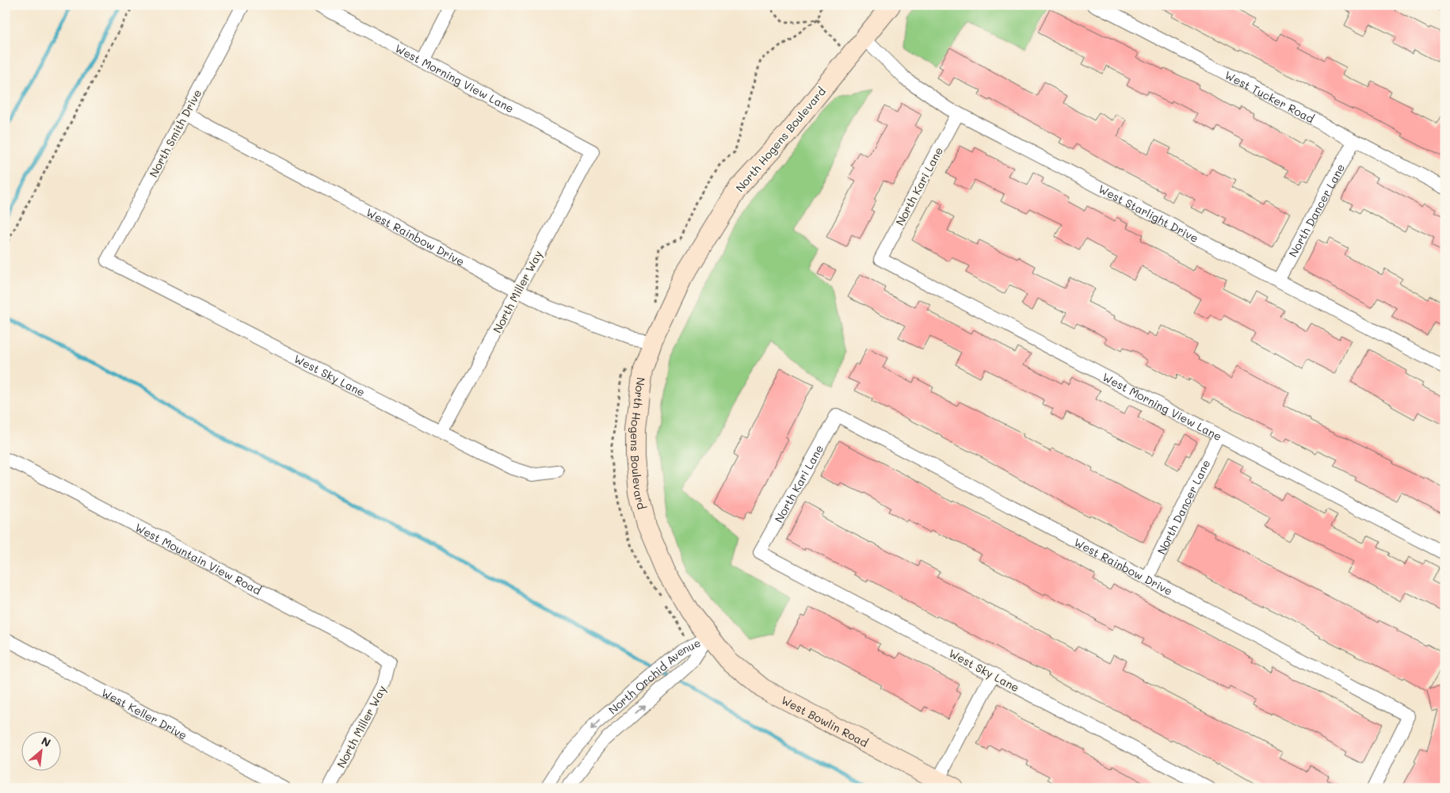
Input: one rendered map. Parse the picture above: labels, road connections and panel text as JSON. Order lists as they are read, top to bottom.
{
  "streets": {
    "street": [
      "West Morning View Lane",
      "West Tucker Road",
      "North Smith Drive",
      "North Hogens Boulevard",
      "North Kari Lane",
      "North Dancer Lane",
      "West Starlight Drive",
      "West Rainbow Drive",
      "North Miller Way",
      "West Sky Lane",
      "West Mountain View Road",
      "North Orchid Avenue",
      "West Keller Drive",
      "West Bowlin Road"
    ]
  },
  "crossings": [
    ["West Morning View Lane", "North Kari Lane"],
    ["West Morning View Lane", "North Dancer Lane"],
    ["West Morning View Lane", "North Miller Way"],
    ["West Tucker Road", "North Dancer Lane"],
    ["North Smith Drive", "West Rainbow Drive"],
    ["North Smith Drive", "West Sky Lane"],
    ["North Hogens Boulevard", "West Starlight Drive"],
    ["North Hogens Boulevard", "West Rainbow Drive"],
    ["North Hogens Boulevard", "North Orchid Avenue"],
    ["North Hogens Boulevard", "West Bowlin Road"],
    ["North Kari Lane", "West Starlight Drive"],
    ["North Kari Lane", "West Rainbow Drive"],
    ["North Kari Lane", "West Sky Lane"],
    ["North Dancer Lane", "West Starlight Drive"],
    ["North Dancer Lane", "West Rainbow Drive"],
    ["West Rainbow Drive", "North Miller Way"],
    ["North Miller Way", "West Sky Lane"],
    ["North Miller Way", "West Mountain View Road"],
    ["North Orchid Avenue", "West Bowlin Road"]
  ],
  "north": "top right"
}
